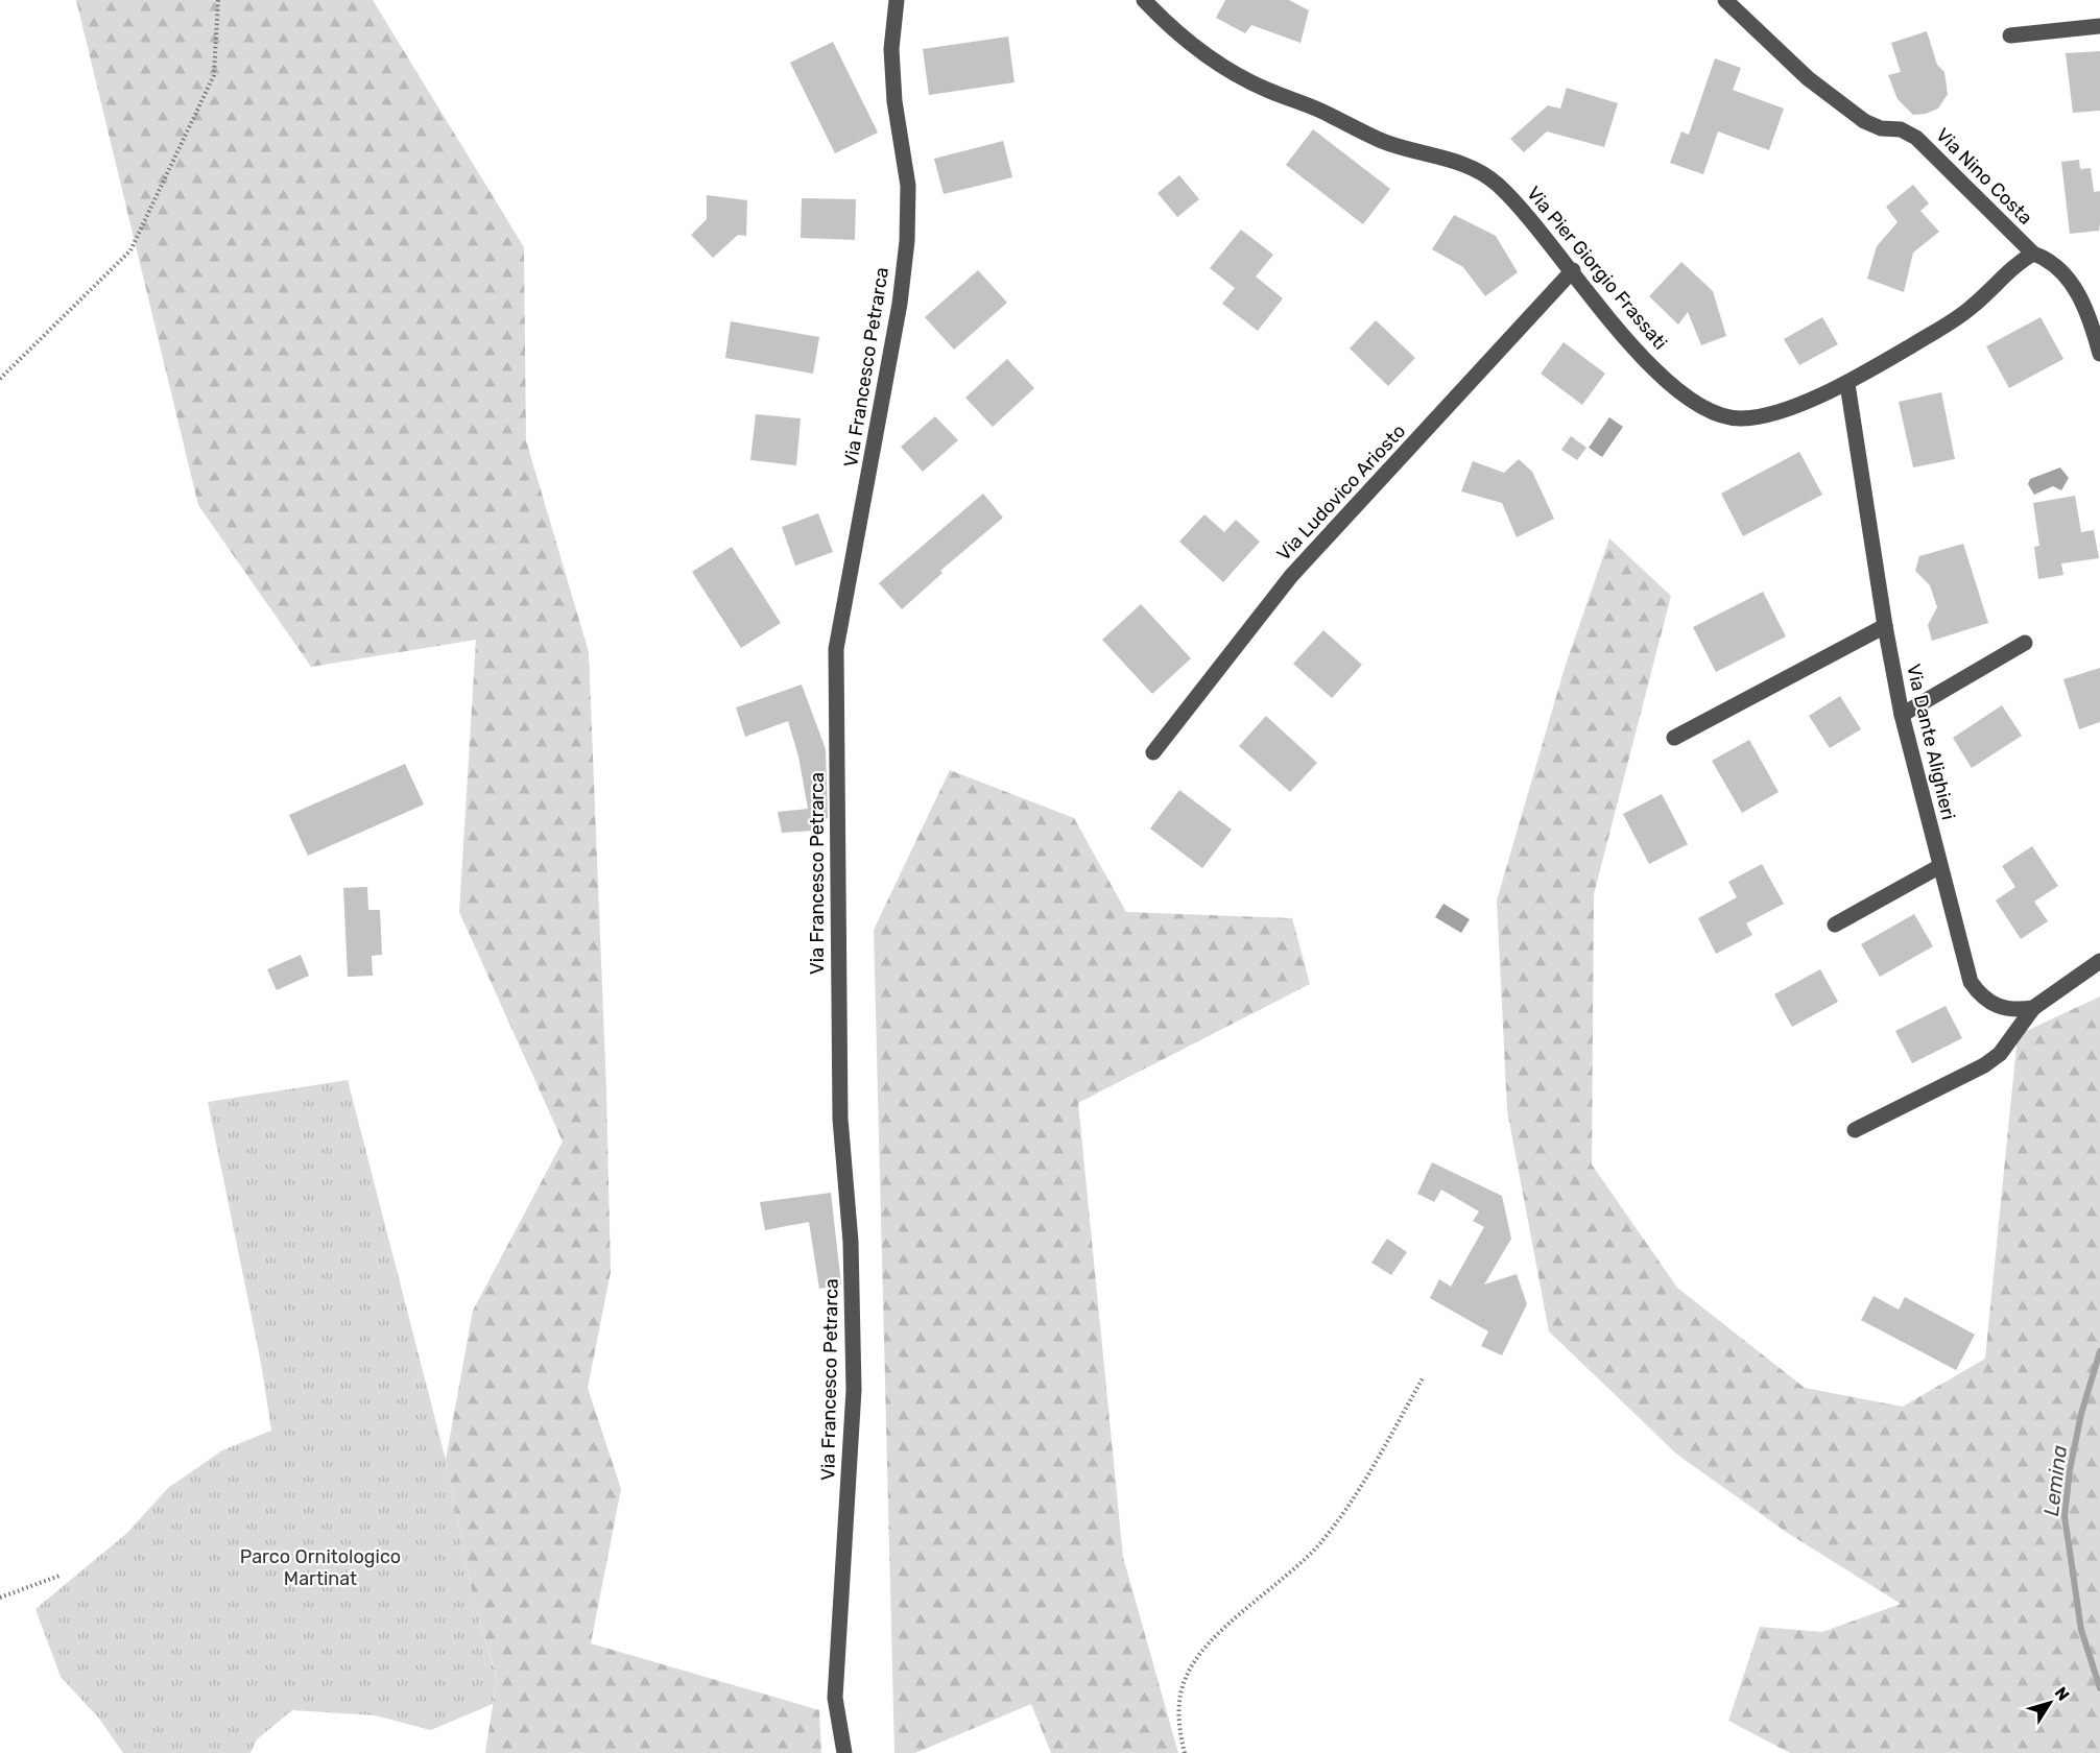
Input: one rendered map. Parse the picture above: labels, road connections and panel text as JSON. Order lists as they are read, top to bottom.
{
  "streets": {
    "street": [
      "Via Nino Costa",
      "Via Pier Giorgio Frassati",
      "Via Francesco Petrarca",
      "Via Ludovico Ariosto",
      "Via Dante Alighieri"
    ]
  },
  "crossings": [
    ["Via Nino Costa", "Via Pier Giorgio Frassati"],
    ["Via Pier Giorgio Frassati", "Via Ludovico Ariosto"],
    ["Via Pier Giorgio Frassati", "Via Dante Alighieri"]
  ],
  "water": ["Lemina"],
  "parks": ["Parco Ornitologico Martinat"],
  "north": "top right"
}
